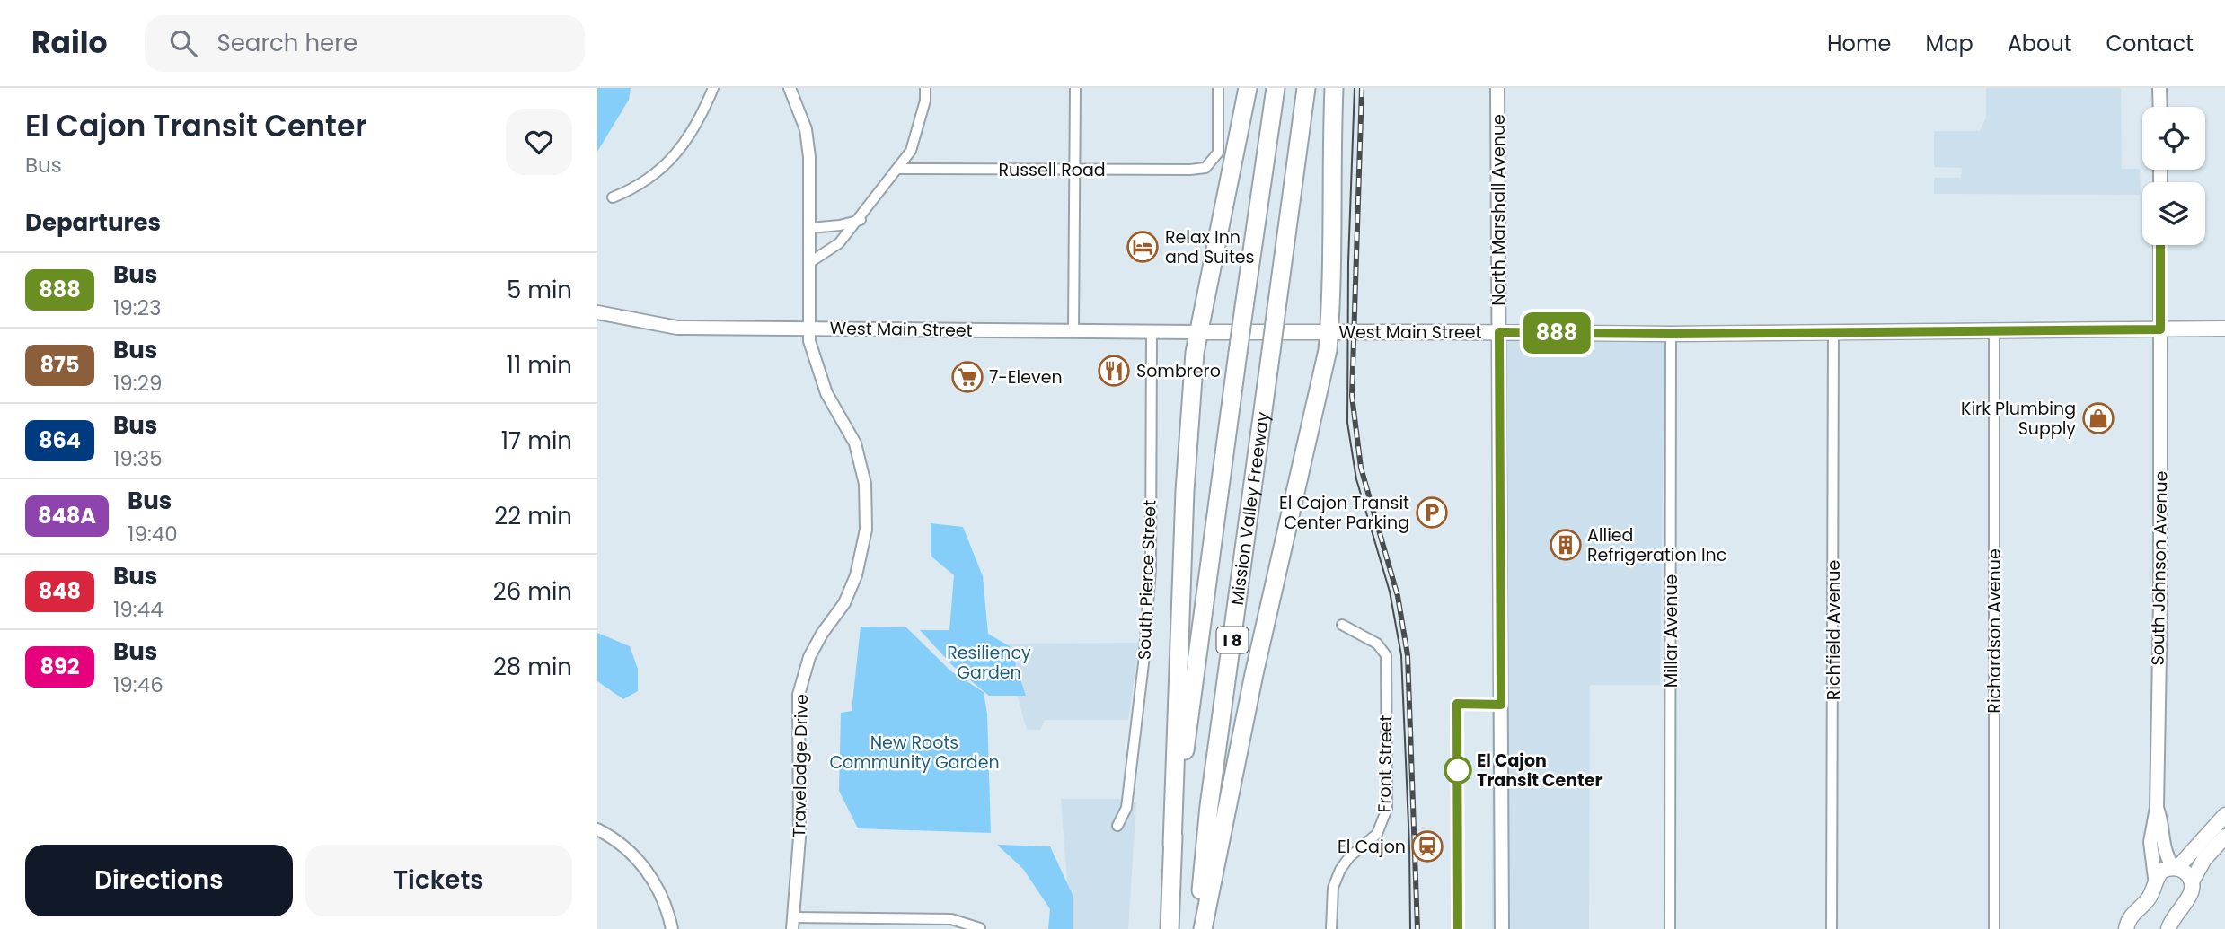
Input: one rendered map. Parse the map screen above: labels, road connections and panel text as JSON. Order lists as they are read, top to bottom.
{
  "streets": {
    "highway": ["Mission Valley Freeway", "I 8"],
    "main road": ["North Marshall Avenue", "West Main Street", "South Johnson Avenue"],
    "street": [
      "Russell Road",
      "South Pierce Street",
      "Richfield Avenue",
      "Millar Avenue",
      "Richardson Avenue",
      "Front Street",
      "Travelodge Drive"
    ]
  },
  "crossings": [
    ["North Marshall Avenue", "West Main Street"],
    ["West Main Street", "South Johnson Avenue"],
    ["West Main Street", "South Pierce Street"],
    ["West Main Street", "Richfield Avenue"],
    ["West Main Street", "Millar Avenue"],
    ["West Main Street", "Richardson Avenue"],
    ["West Main Street", "Travelodge Drive"]
  ],
  "parks": ["Resiliency Garden", "New Roots Community Garden"],
  "places": {
    "hotel": ["Relax Inn and Suites"],
    "restaurant": ["Sombrero"],
    "supermarket": ["7-Eleven"],
    "shop": ["Kirk Plumbing Supply"],
    "parking": ["El Cajon Transit Center Parking"],
    "building": ["Allied Refrigeration Inc"],
    "other": ["El Cajon Transit Center"],
    "station": ["El Cajon"]
  },
  "lines": ["bus line 888"],
  "page": {
    "header": "Railo",
    "search": "Search here",
    "nav": [
      "Home",
      "Map",
      "About",
      "Contact"
    ],
    "heading": [
      ["El Cajon Transit Center", "Bus"],
      "Departures"
    ],
    "on_map": "888",
    "list": [
      {
        "mark": "888",
        "name": "Bus",
        "note": "19:23",
        "value": "5 min"
      },
      {
        "mark": "875",
        "name": "Bus",
        "note": "19:29",
        "value": "11 min"
      },
      {
        "mark": "864",
        "name": "Bus",
        "note": "19:35",
        "value": "17 min"
      },
      {
        "mark": "848A",
        "name": "Bus",
        "note": "19:40",
        "value": "22 min"
      },
      {
        "mark": "848",
        "name": "Bus",
        "note": "19:44",
        "value": "26 min"
      },
      {
        "mark": "892",
        "name": "Bus",
        "note": "19:46",
        "value": "28 min"
      }
    ],
    "buttons": ["Directions", "Tickets"]
  }
}
